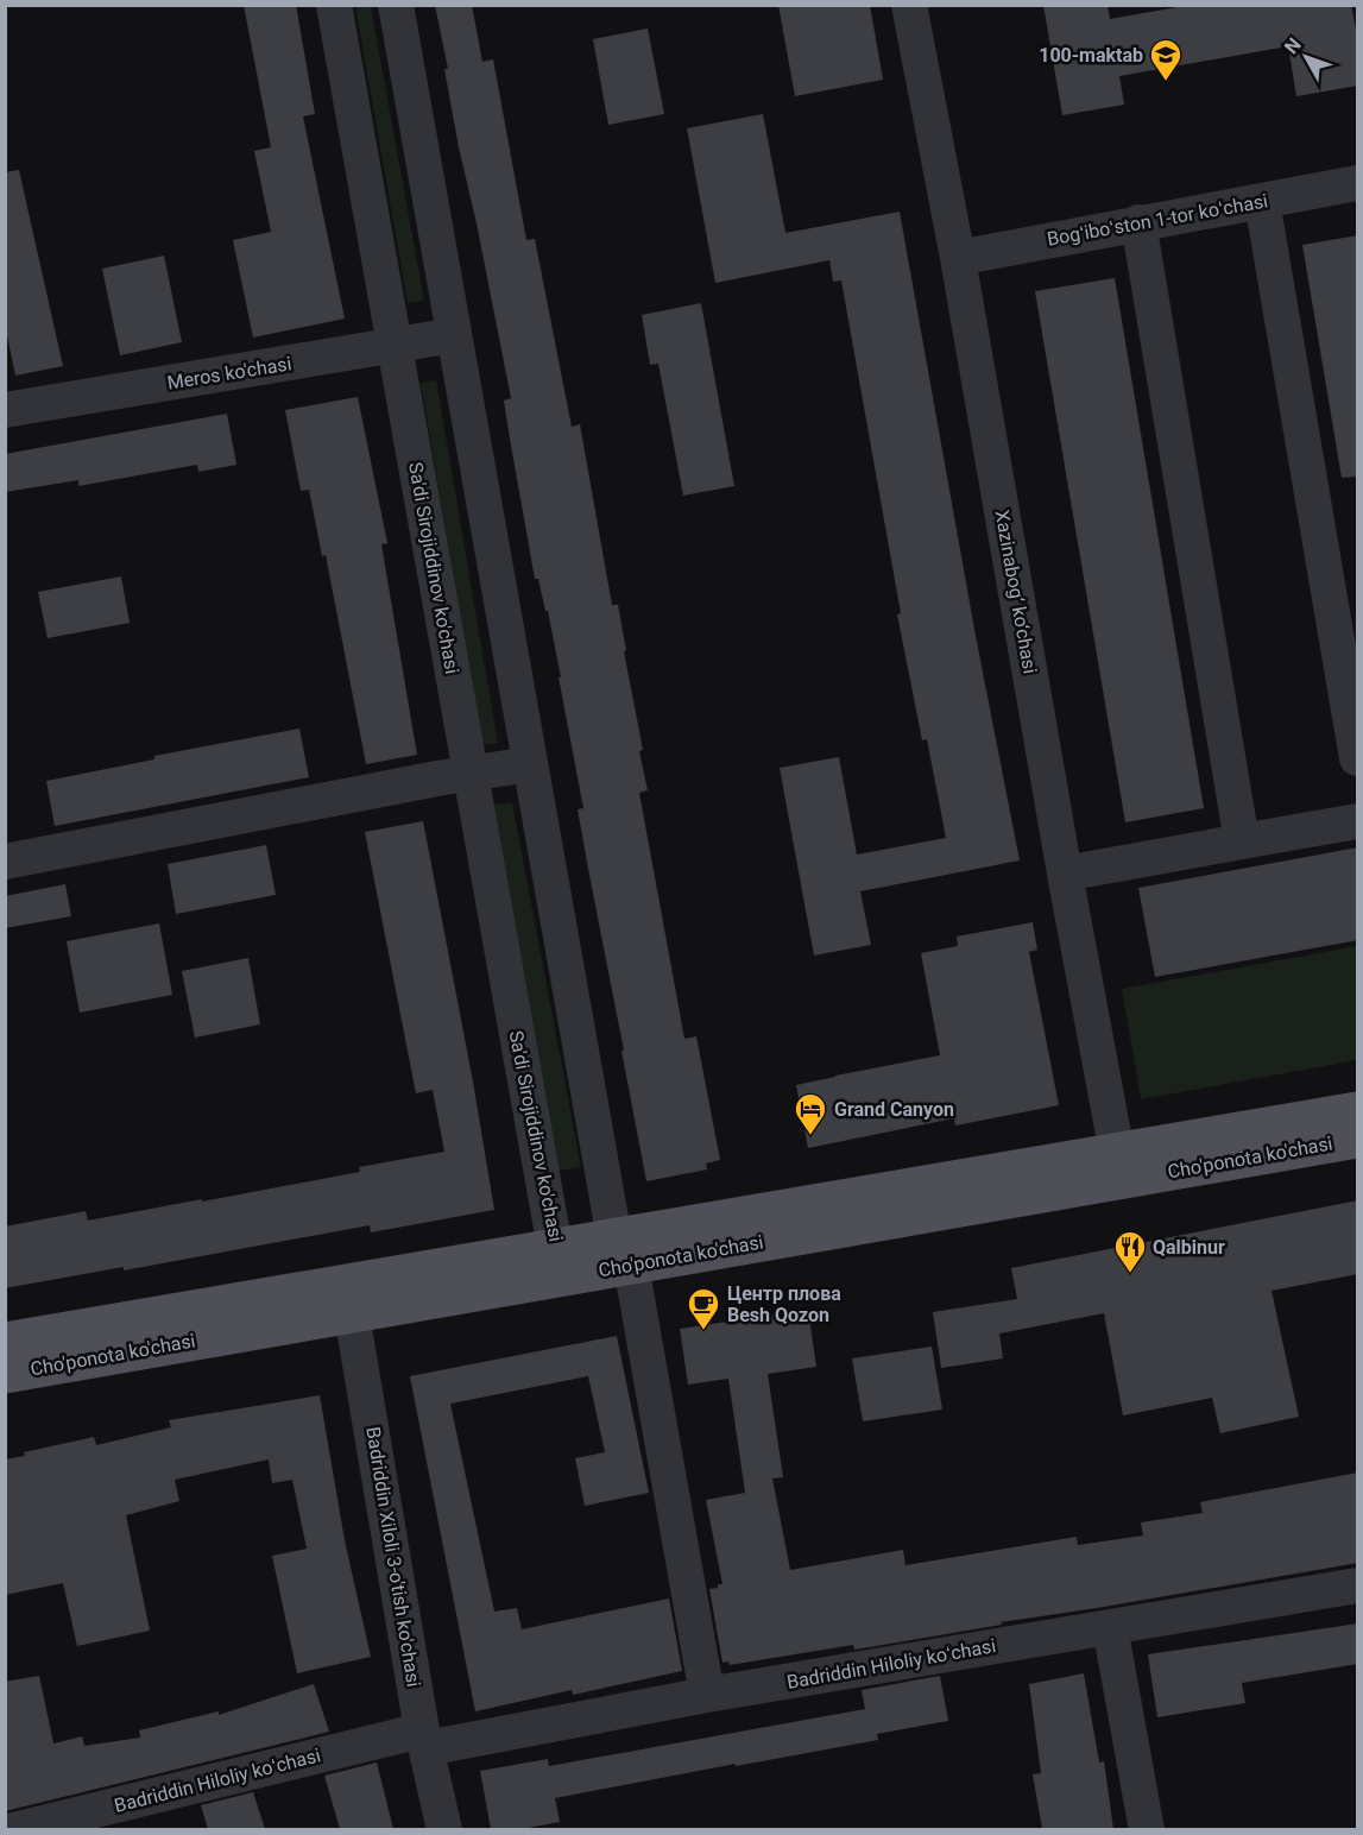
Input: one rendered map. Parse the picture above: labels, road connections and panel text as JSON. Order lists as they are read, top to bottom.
{
  "streets": {
    "main road": ["Cho'ponota ko'chasi"],
    "street": [
      "Bogʻiboʻston 1-tor koʻchasi",
      "Meros ko'chasi",
      "Sa'di Sirojiddinov ko'chasi",
      "Xazinabog‘ ko‘chasi",
      "Badriddin Xiloli 3-o'tish ko'chasi",
      "Badriddin Hiloliy koʻchasi"
    ]
  },
  "crossings": [
    ["Bogʻiboʻston 1-tor koʻchasi", "Xazinabog‘ ko‘chasi"],
    ["Meros ko'chasi", "Sa'di Sirojiddinov ko'chasi"],
    ["Sa'di Sirojiddinov ko'chasi", "Cho'ponota ko'chasi"],
    ["Xazinabog‘ ko‘chasi", "Cho'ponota ko'chasi"],
    ["Cho'ponota ko'chasi", "Badriddin Xiloli 3-o'tish ko'chasi"],
    ["Badriddin Xiloli 3-o'tish ko'chasi", "Badriddin Hiloliy koʻchasi"]
  ],
  "places": {
    "school or university": ["100-maktab"],
    "hotel": ["Grand Canyon"],
    "restaurant": ["Qalbinur"],
    "cafe": ["Центр плова Besh Qozon"]
  },
  "north": "top left"
}
